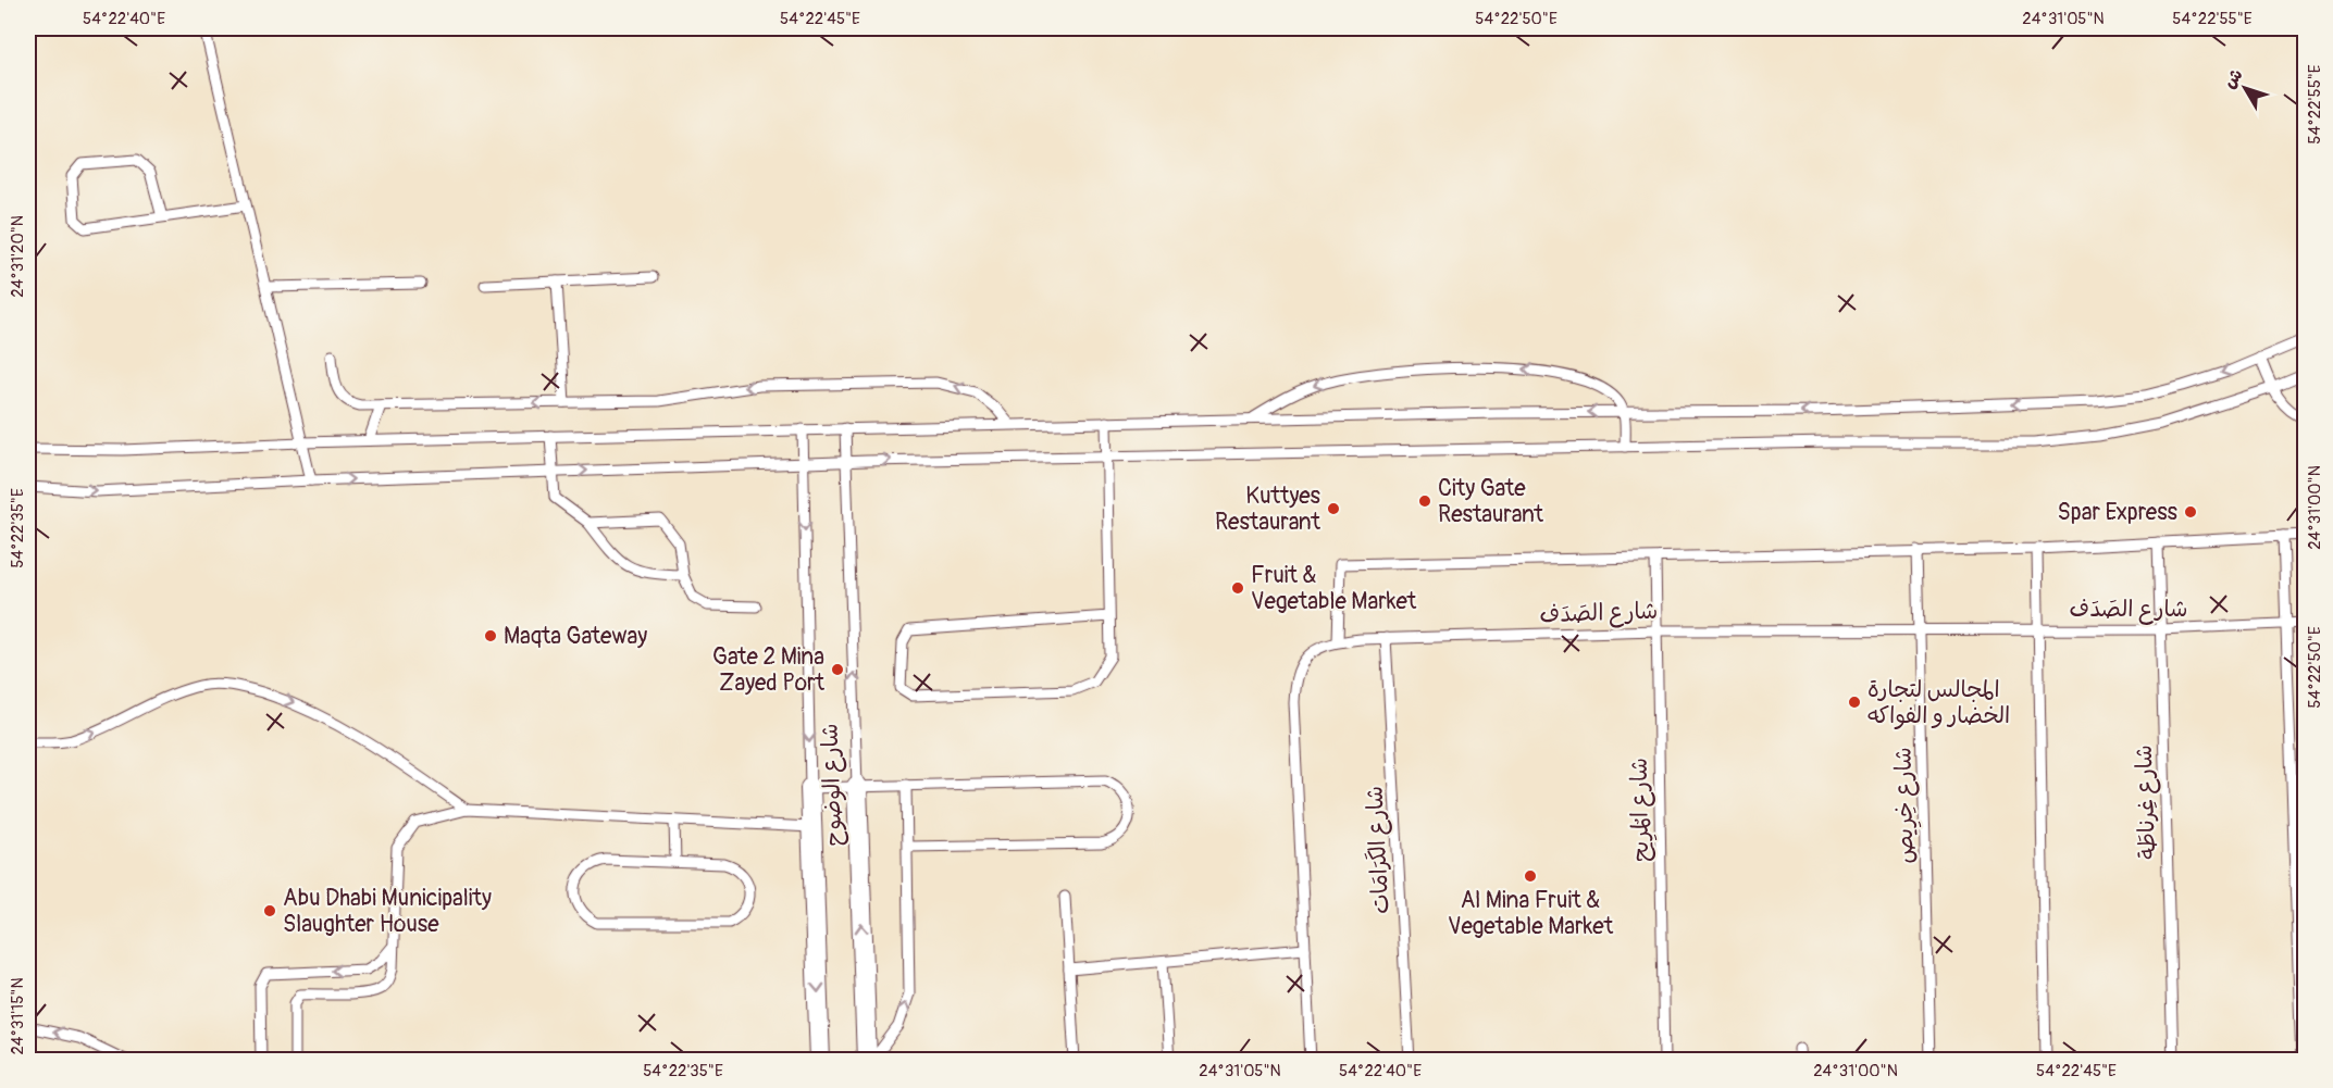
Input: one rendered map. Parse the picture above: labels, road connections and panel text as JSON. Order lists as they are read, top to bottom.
{
  "streets": {
    "street": ["شارع الوضوح"],
    "lane": [
      "شارع الصَدَف",
      "شارع غِرناطَة",
      "شارع خِرِيص",
      "شارع المُرِيح",
      "شارع الكَرَامَات"
    ]
  },
  "crossings": [
    ["شارع الصَدَف", "شارع غِرناطَة"],
    ["شارع الصَدَف", "شارع خِرِيص"],
    ["شارع الصَدَف", "شارع المُرِيح"],
    ["شارع الصَدَف", "شارع الكَرَامَات"]
  ],
  "places": [
    "City Gate Restaurant",
    "Kuttyes Restaurant",
    "Spar Express",
    "Fruit & Vegetable Market",
    "Maqta Gateway",
    "Gate 2 Mina Zayed Port",
    "المجالس لتجارة الخضار و الفواكه",
    "Al Mina Fruit & Vegetable Market",
    "Abu Dhabi Municipality Slaughter House"
  ],
  "north": "top left",
  "coordinates": [
    "54°22'40\"E",
    "54°22'45\"E",
    "54°22'50\"E",
    "24°31'05\"N",
    "54°22'55\"E",
    "24°31'20\"N",
    "24°31'00\"N",
    "54°22'35\"E",
    "24°31'15\"N"
  ]
}
